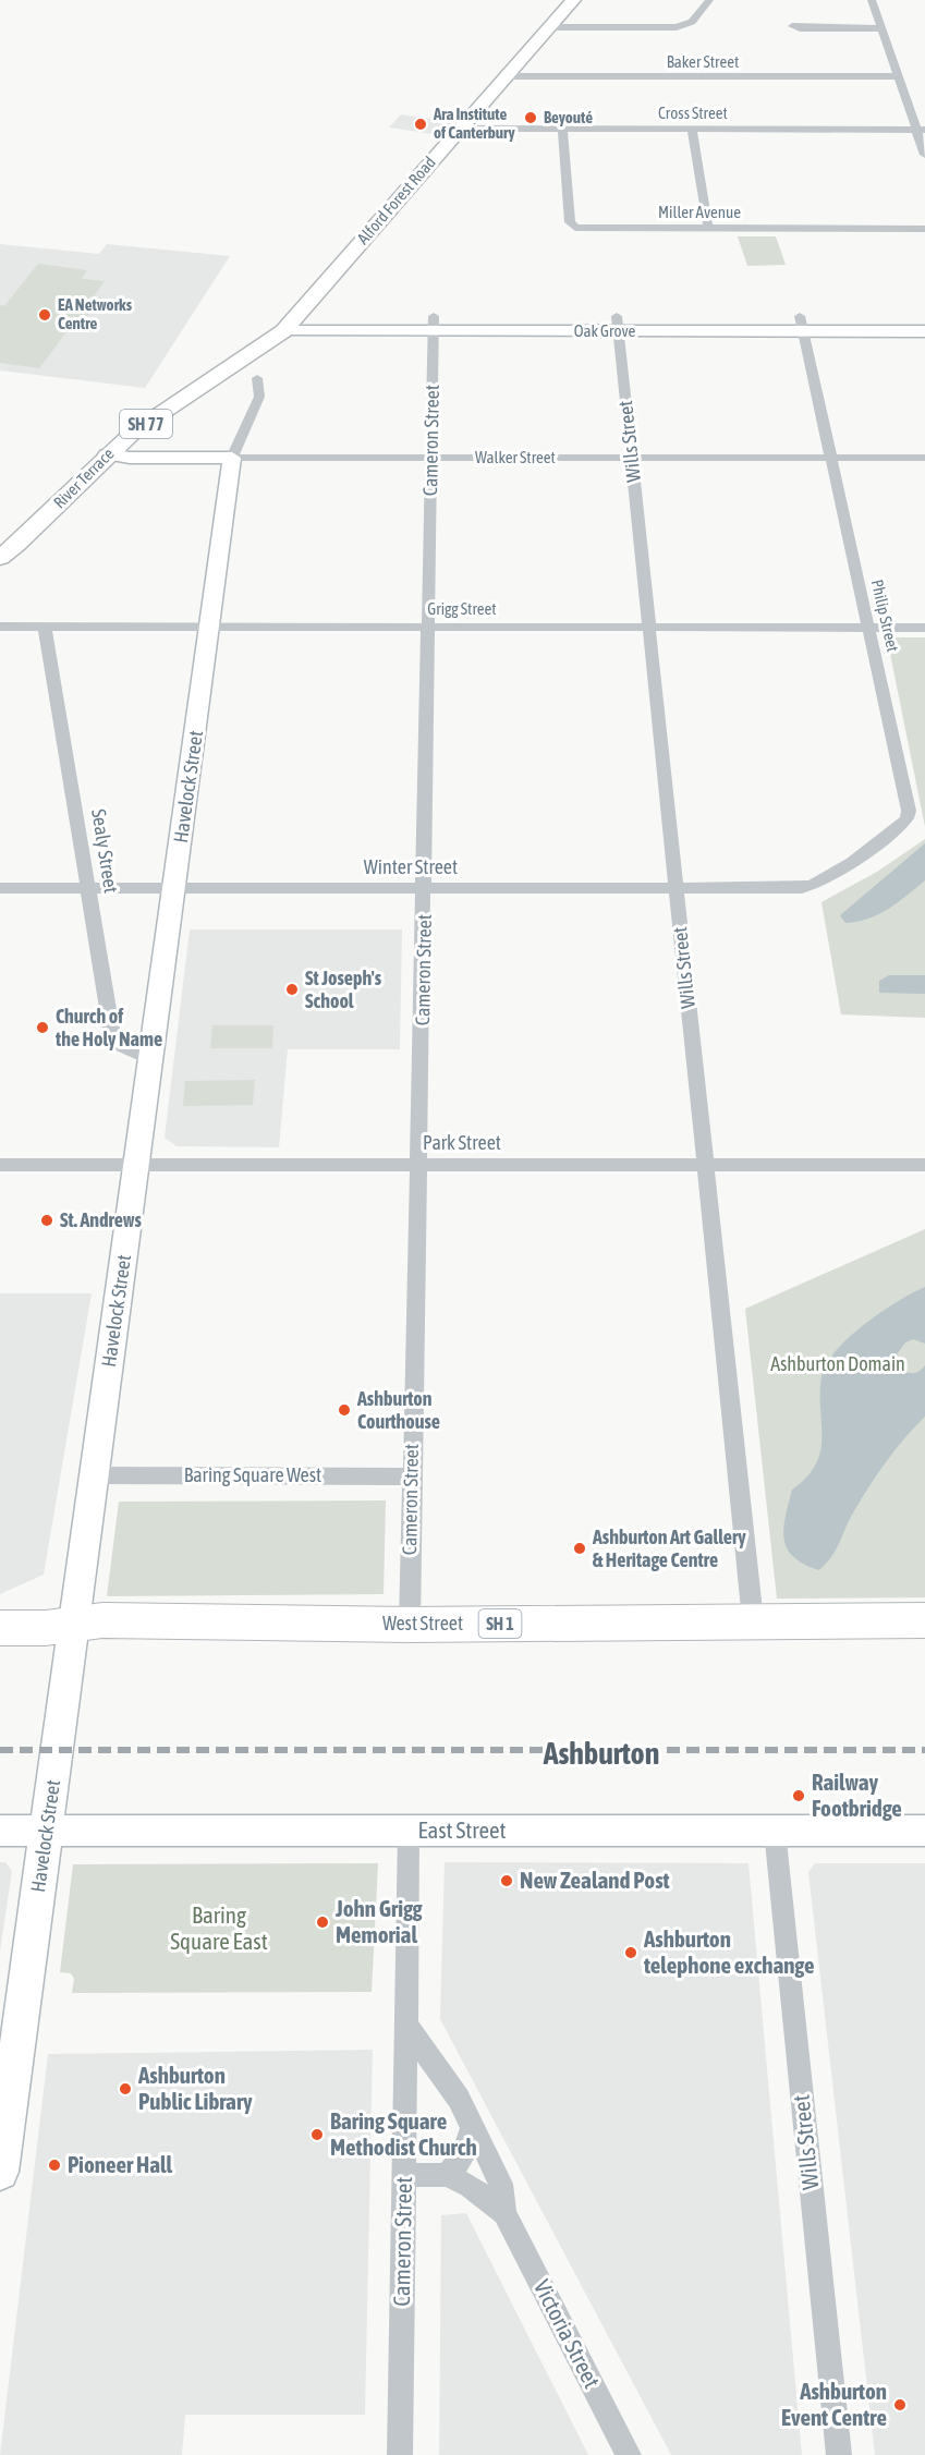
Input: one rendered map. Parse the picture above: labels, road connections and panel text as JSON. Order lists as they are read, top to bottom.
{
  "streets": {
    "highway": ["West Street", "SH 1"],
    "main road": ["Alford Forest Road", "SH 77", "River Terrace"],
    "street": [
      "Baker Street",
      "Cross Street",
      "Miller Avenue",
      "Oak Grove",
      "Cameron Street",
      "Wills Street",
      "Walker Street",
      "Grigg Street",
      "Philip Street",
      "Havelock Street",
      "Sealy Street",
      "Winter Street",
      "Park Street",
      "Baring Square West",
      "East Street",
      "Victoria Street"
    ]
  },
  "crossings": [
    ["Baker Street", "Alford Forest Road"],
    ["Cross Street", "Alford Forest Road"],
    ["Cross Street", "Miller Avenue"],
    ["Alford Forest Road", "Oak Grove"],
    ["Alford Forest Road", "River Terrace"],
    ["Oak Grove", "Cameron Street"],
    ["Oak Grove", "Wills Street"],
    ["Oak Grove", "River Terrace"],
    ["Oak Grove", "Philip Street"],
    ["Cameron Street", "Walker Street"],
    ["Cameron Street", "Grigg Street"],
    ["Cameron Street", "Winter Street"],
    ["Cameron Street", "Park Street"],
    ["Cameron Street", "Baring Square West"],
    ["Cameron Street", "West Street"],
    ["Cameron Street", "East Street"],
    ["Cameron Street", "Victoria Street"],
    ["Wills Street", "Walker Street"],
    ["Wills Street", "Grigg Street"],
    ["Wills Street", "Winter Street"],
    ["Wills Street", "Park Street"],
    ["Wills Street", "West Street"],
    ["Wills Street", "East Street"],
    ["Walker Street", "River Terrace"],
    ["Walker Street", "Philip Street"],
    ["Walker Street", "Havelock Street"],
    ["Grigg Street", "Philip Street"],
    ["Grigg Street", "Havelock Street"],
    ["Grigg Street", "Sealy Street"],
    ["Philip Street", "Winter Street"],
    ["Havelock Street", "Sealy Street"],
    ["Havelock Street", "Winter Street"],
    ["Havelock Street", "Park Street"],
    ["Havelock Street", "Baring Square West"],
    ["Havelock Street", "West Street"],
    ["Havelock Street", "East Street"],
    ["Sealy Street", "Winter Street"]
  ],
  "districts": ["Ashburton"],
  "parks": ["Ashburton Domain", "Baring Square East"],
  "places": [
    "Beyouté",
    "Ara Institute of Canterbury",
    "EA Networks Centre",
    "St Joseph's School",
    "Church of the Holy Name",
    "St. Andrews",
    "Ashburton Courthouse",
    "Ashburton Art Gallery & Heritage Centre",
    "Railway Footbridge",
    "New Zealand Post",
    "John Grigg Memorial",
    "Ashburton telephone exchange",
    "Ashburton Public Library",
    "Baring Square Methodist Church",
    "Pioneer Hall",
    "Ashburton Event Centre"
  ]
}
